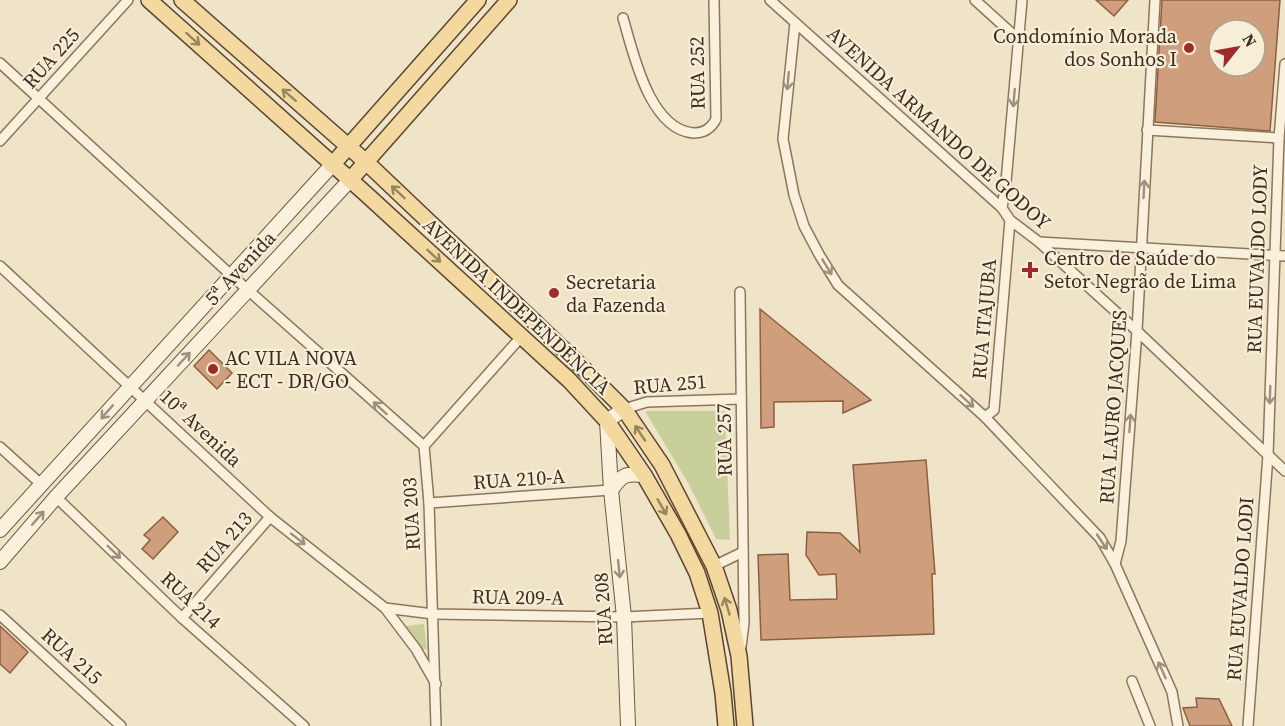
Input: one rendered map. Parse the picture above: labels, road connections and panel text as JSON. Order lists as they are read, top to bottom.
{
  "streets": {
    "main road": [
      "5ª Avenida",
      "AVENIDA INDEPENDÊNCIA",
      "RUA 251",
      "RUA 208"
    ],
    "street": [
      "RUA 225",
      "RUA 252",
      "AVENIDA ARMANDO DE GODOY",
      "RUA EUVALDO LODY",
      "RUA ITAJUBA",
      "RUA LAURO JACQUES",
      "10ª Avenida",
      "RUA 257",
      "RUA 210-A",
      "RUA 203",
      "RUA 213",
      "RUA EUVALDO LODI",
      "RUA 209-A",
      "RUA 214",
      "RUA 215"
    ]
  },
  "crossings": [
    ["AVENIDA ARMANDO DE GODOY", "RUA EUVALDO LODY"],
    ["AVENIDA ARMANDO DE GODOY", "RUA ITAJUBA"],
    ["AVENIDA ARMANDO DE GODOY", "RUA LAURO JACQUES"],
    ["AVENIDA ARMANDO DE GODOY", "RUA EUVALDO LODI"],
    ["RUA EUVALDO LODY", "RUA EUVALDO LODI"],
    ["5ª Avenida", "AVENIDA INDEPENDÊNCIA"],
    ["5ª Avenida", "10ª Avenida"],
    ["5ª Avenida", "RUA 214"],
    ["AVENIDA INDEPENDÊNCIA", "RUA 251"],
    ["AVENIDA INDEPENDÊNCIA", "RUA 257"],
    ["AVENIDA INDEPENDÊNCIA", "RUA 209-A"],
    ["AVENIDA INDEPENDÊNCIA", "RUA 208"],
    ["RUA 251", "RUA 257"],
    ["RUA 251", "RUA 208"],
    ["10ª Avenida", "RUA 203"],
    ["10ª Avenida", "RUA 213"],
    ["RUA 210-A", "RUA 203"],
    ["RUA 210-A", "RUA 208"],
    ["RUA 203", "RUA 209-A"],
    ["RUA 213", "RUA 214"],
    ["RUA 209-A", "RUA 208"]
  ],
  "one_way": [
    "RUA EUVALDO LODY",
    "RUA LAURO JACQUES",
    "RUA 214",
    "RUA 208"
  ],
  "places": {
    "other": ["Condomínio Morada dos Sonhos I", "Secretaria da Fazenda", "AC VILA NOVA - ECT - DR/GO"],
    "health": ["Centro de Saúde do Setor Negrão de Lima"]
  },
  "north": "top right"
}
